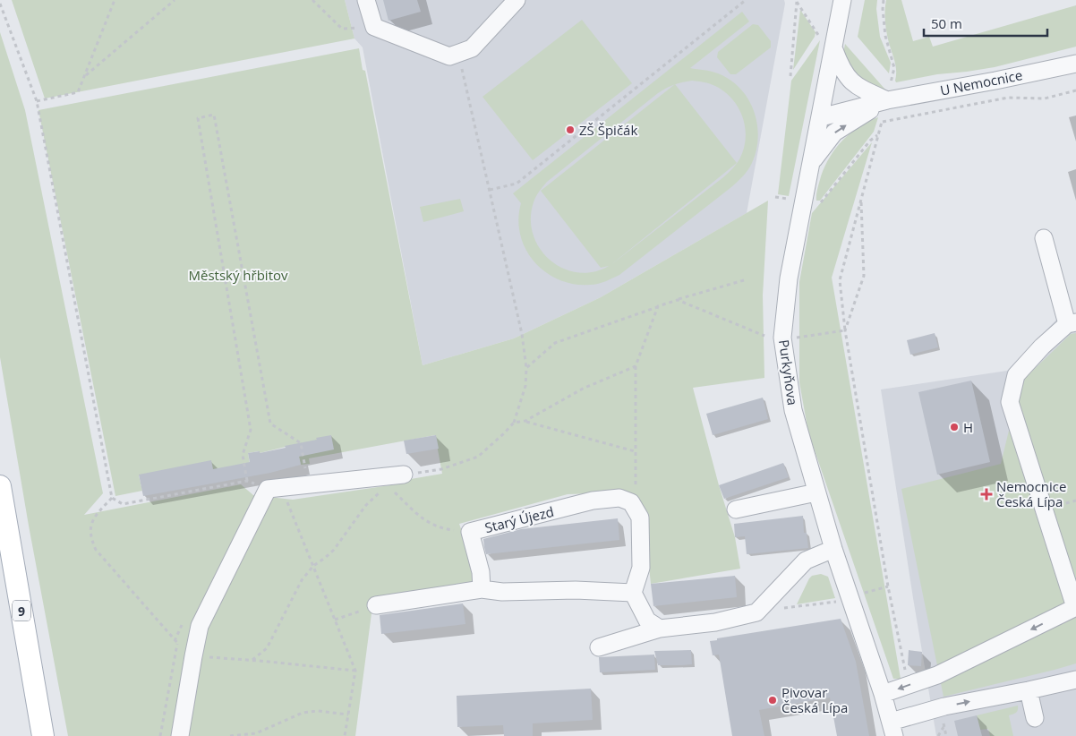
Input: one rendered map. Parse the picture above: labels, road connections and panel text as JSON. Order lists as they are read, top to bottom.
{
  "streets": {
    "main road": ["9"],
    "street": ["U Nemocnice", "Purkyňova", "Starý Újezd"]
  },
  "crossings": [
    ["U Nemocnice", "Purkyňova"]
  ],
  "parks": ["Městský hřbitov"],
  "places": {
    "other": ["ZŠ Špičák", "H", "Pivovar Česká Lípa"],
    "health": ["Nemocnice Česká Lípa"]
  },
  "scale_bar": "50 m"
}
